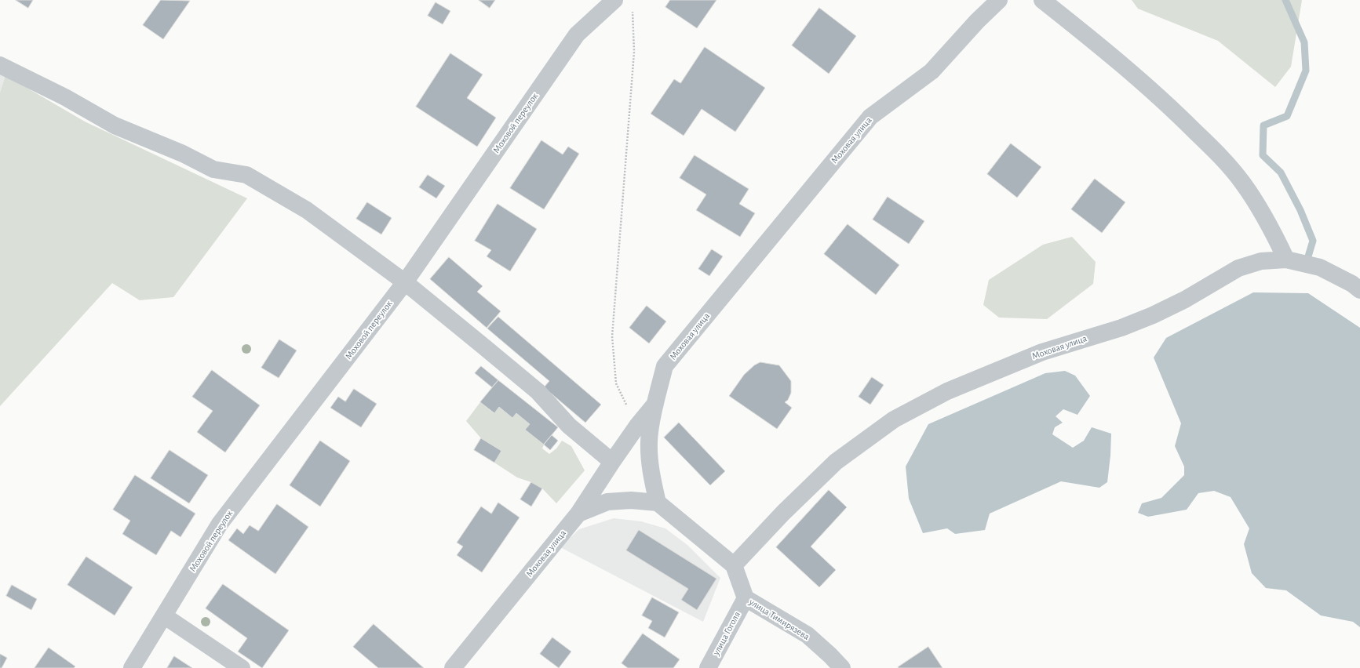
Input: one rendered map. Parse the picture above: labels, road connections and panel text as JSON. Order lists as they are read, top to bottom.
{
  "streets": {
    "street": [
      "Моховой переулок",
      "Моховая улица",
      "улица Тимирязева",
      "улица Гоголя"
    ]
  },
  "crossings": [
    ["Моховая улица", "улица Тимирязева"],
    ["улица Тимирязева", "улица Гоголя"]
  ]
}
